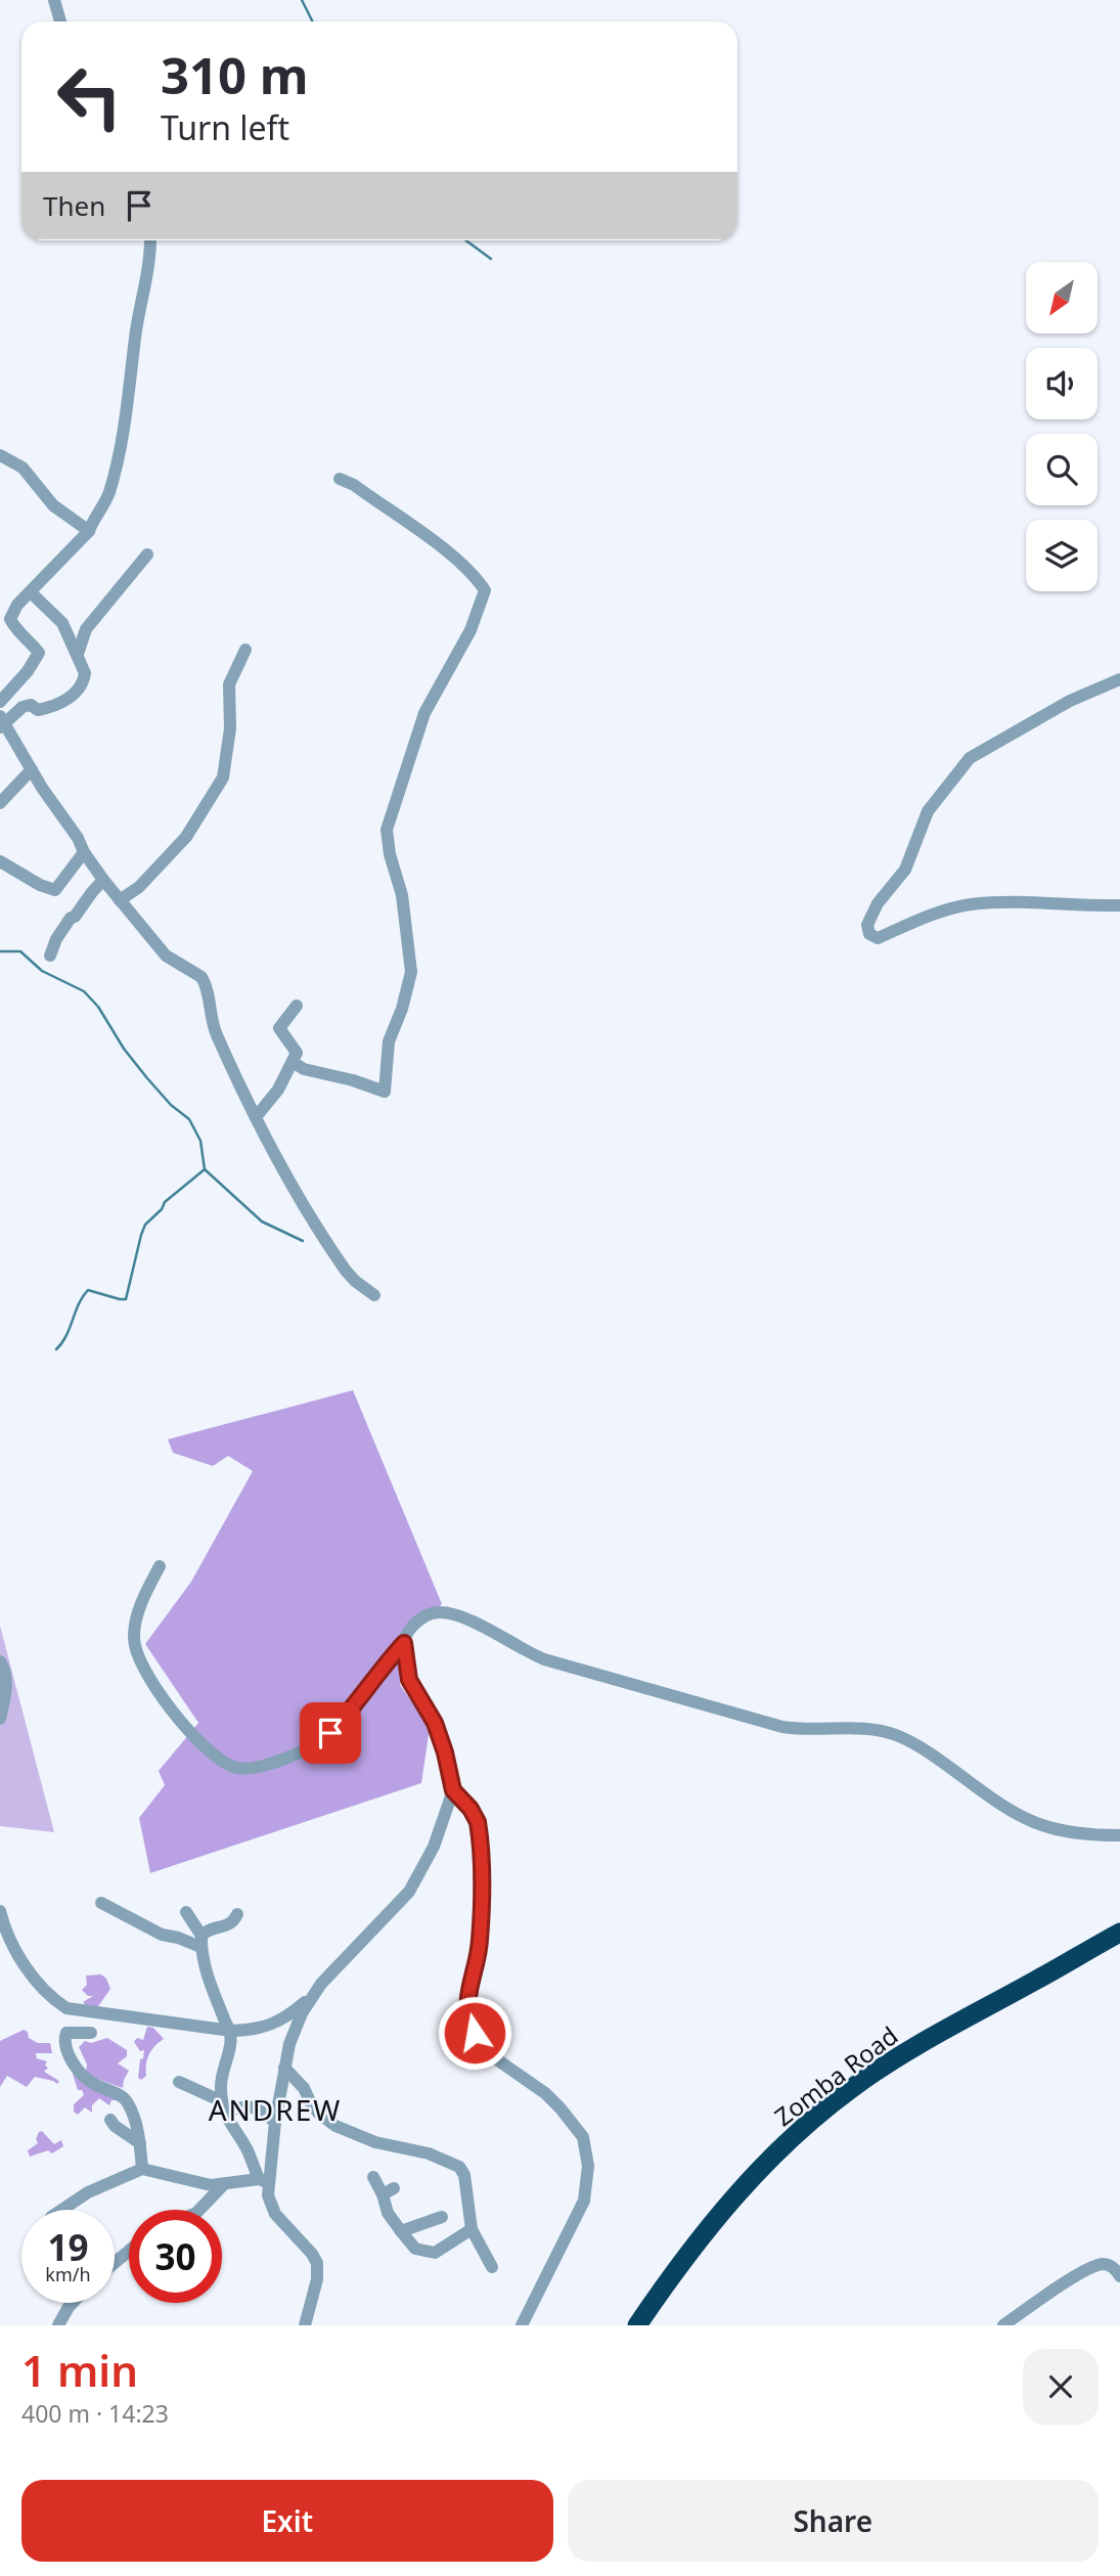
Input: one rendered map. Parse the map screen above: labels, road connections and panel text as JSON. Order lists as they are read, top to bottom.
{
  "streets": {
    "highway": ["Zomba Road"]
  },
  "districts": ["ANDREW"],
  "north": "bottom left",
  "page": {
    "turn": ["310 m", "Turn left"],
    "then": "Then",
    "speed": "19 km/h",
    "limit": "30",
    "heading": ["1 min", "400 m · 14:23"],
    "buttons": ["Exit", "Share"]
  }
}
